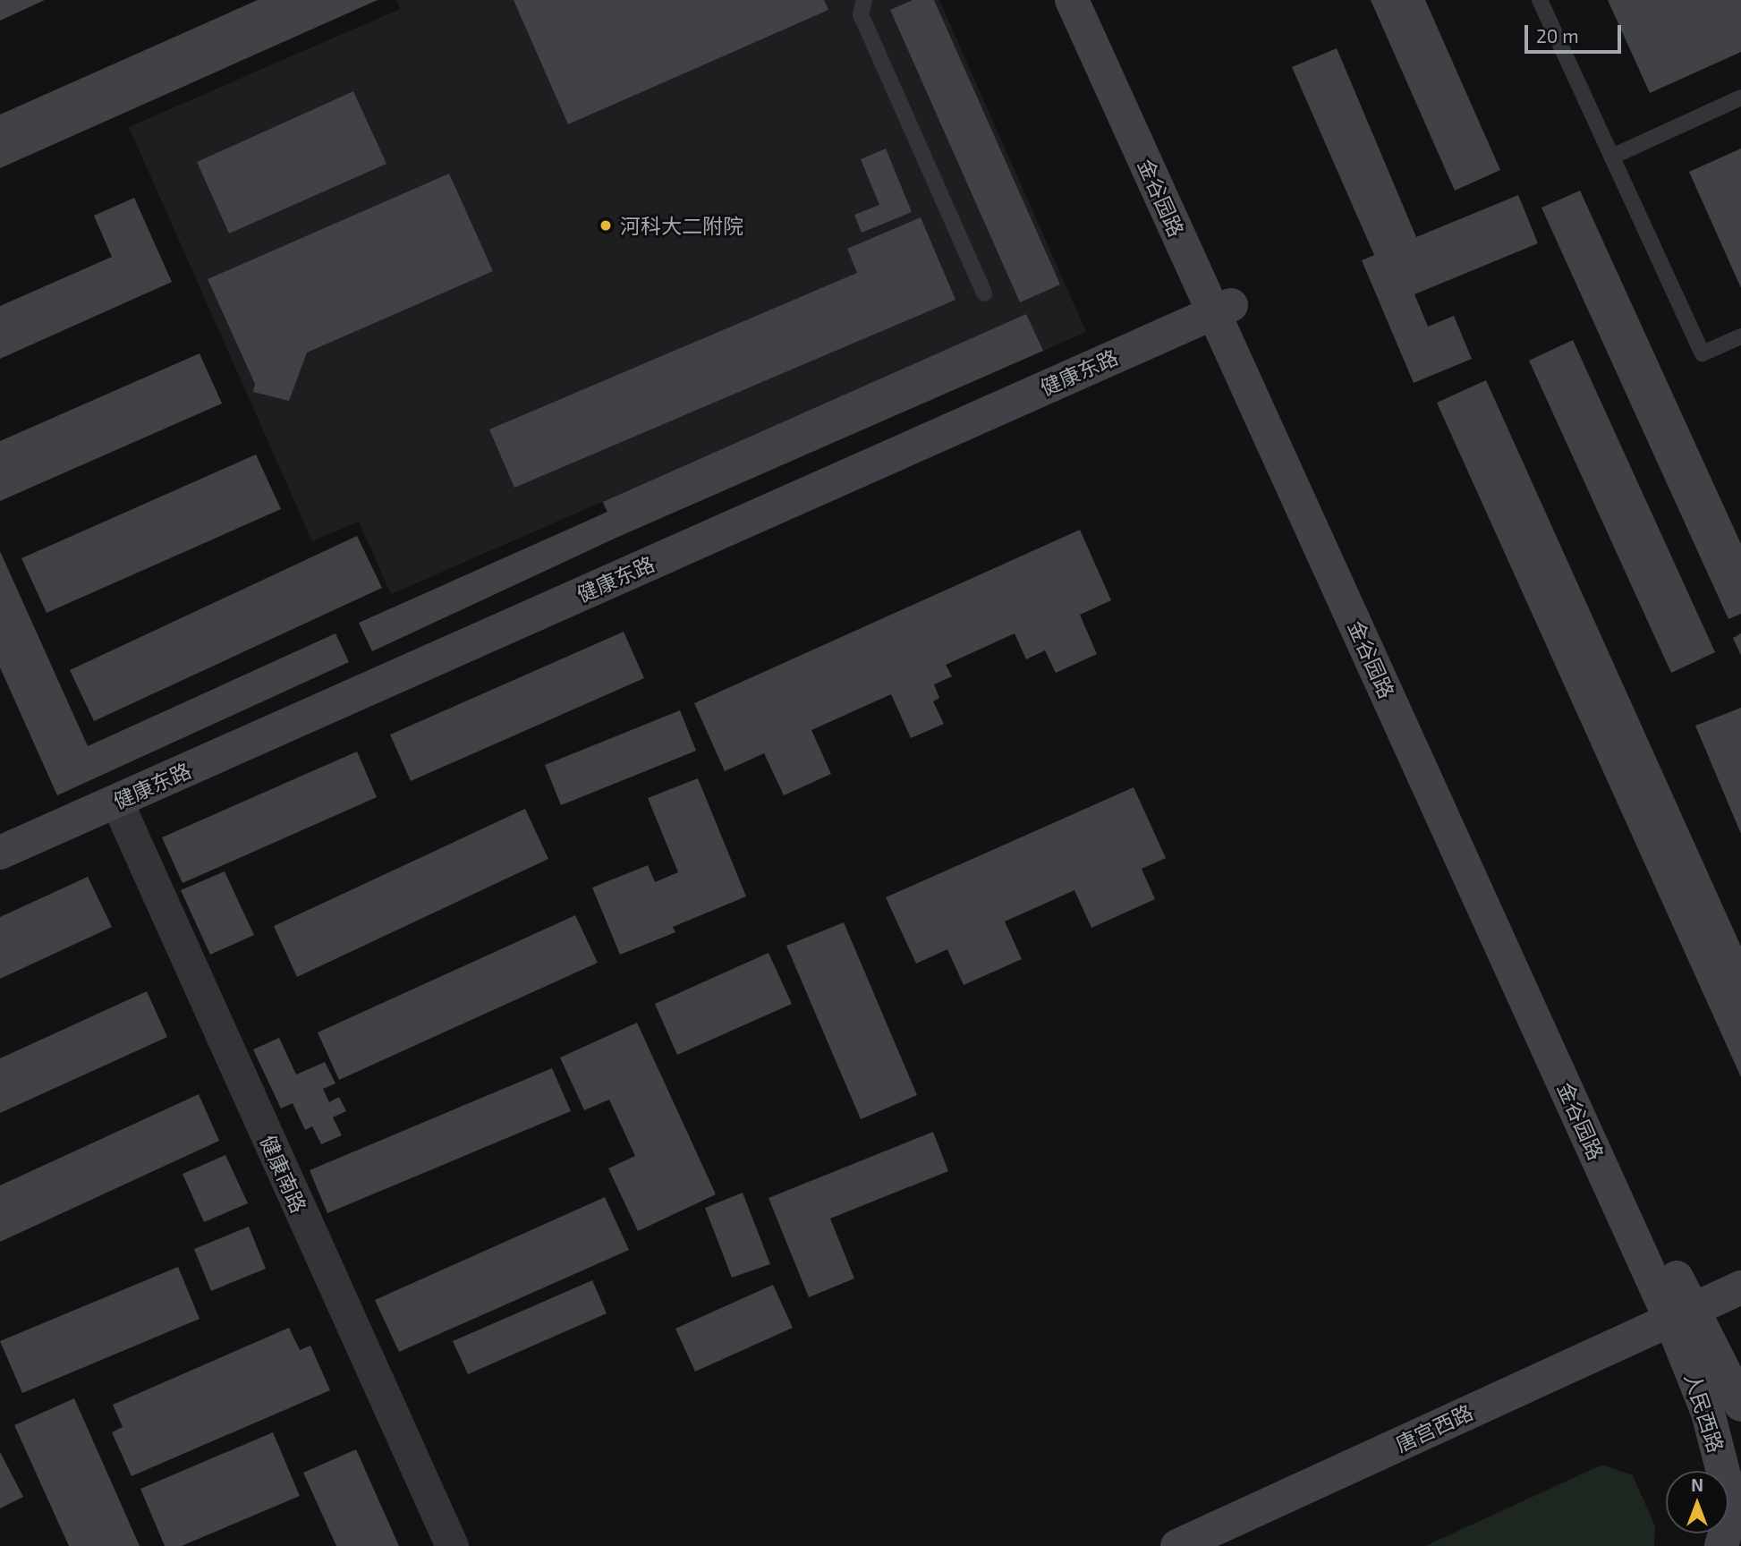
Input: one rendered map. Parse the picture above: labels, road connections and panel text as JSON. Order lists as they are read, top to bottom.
{
  "streets": {
    "main road": [
      "金谷园路",
      "健康东路",
      "人民西路",
      "唐宫西路"
    ],
    "street": ["健康南路"]
  },
  "crossings": [
    ["金谷园路", "健康东路"],
    ["金谷园路", "人民西路"],
    ["金谷园路", "唐宫西路"],
    ["健康东路", "健康南路"],
    ["人民西路", "唐宫西路"]
  ],
  "places": ["河科大二附院"],
  "scale_bar": "20 m",
  "north": "top"
}
